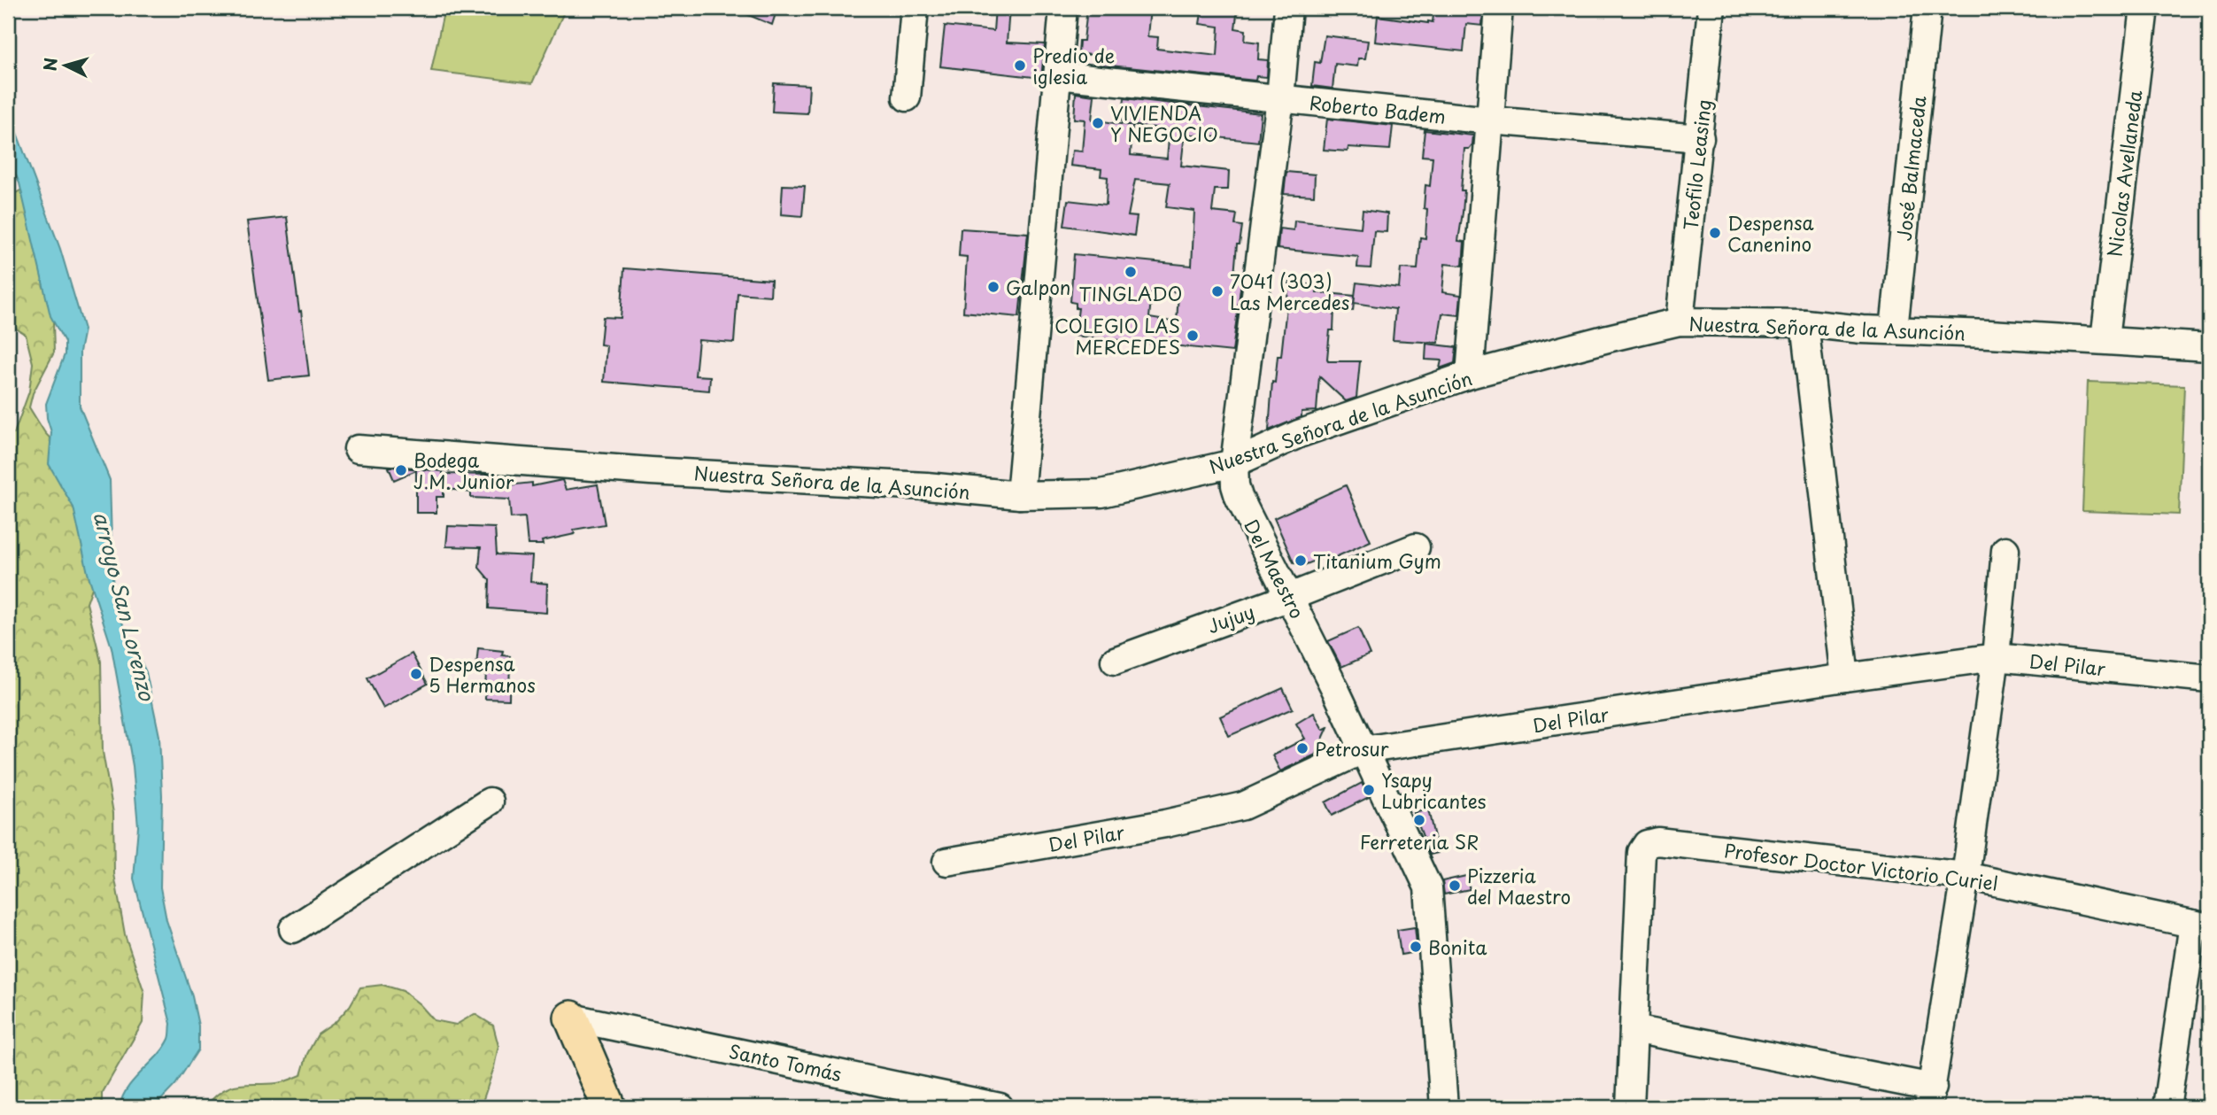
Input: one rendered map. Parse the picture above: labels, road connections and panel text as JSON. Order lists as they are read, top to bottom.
{
  "streets": {
    "street": [
      "Roberto Badem",
      "Teofilo Leasing",
      "José Balmaceda",
      "Nicolas Avellaneda",
      "Nuestra Señora de la Asunción",
      "Del Maestro",
      "Jujuy",
      "Del Pilar",
      "Profesor Doctor Victorio Curiel",
      "Santo Tomás"
    ]
  },
  "crossings": [
    ["Roberto Badem", "Teofilo Leasing"],
    ["Roberto Badem", "Del Maestro"],
    ["Teofilo Leasing", "Nuestra Señora de la Asunción"],
    ["José Balmaceda", "Nuestra Señora de la Asunción"],
    ["Nicolas Avellaneda", "Nuestra Señora de la Asunción"],
    ["Nuestra Señora de la Asunción", "Del Maestro"],
    ["Del Maestro", "Jujuy"],
    ["Del Maestro", "Del Pilar"]
  ],
  "water": ["arroyo San Lorenzo"],
  "places": [
    "Predio de iglesia",
    "VIVIENDA Y NEGOCIO",
    "Despensa Canenino",
    "TINGLADO",
    "Galpon",
    "7041 (303) Las Mercedes",
    "COLEGIO LAS MERCEDES",
    "Bodega J.M. Junior",
    "Titanium Gym",
    "Despensa 5 Hermanos",
    "Petrosur",
    "Ysapy Lubricantes",
    "Ferreteria SR",
    "Pizzeria del Maestro",
    "Bonita"
  ],
  "north": "left"
}
